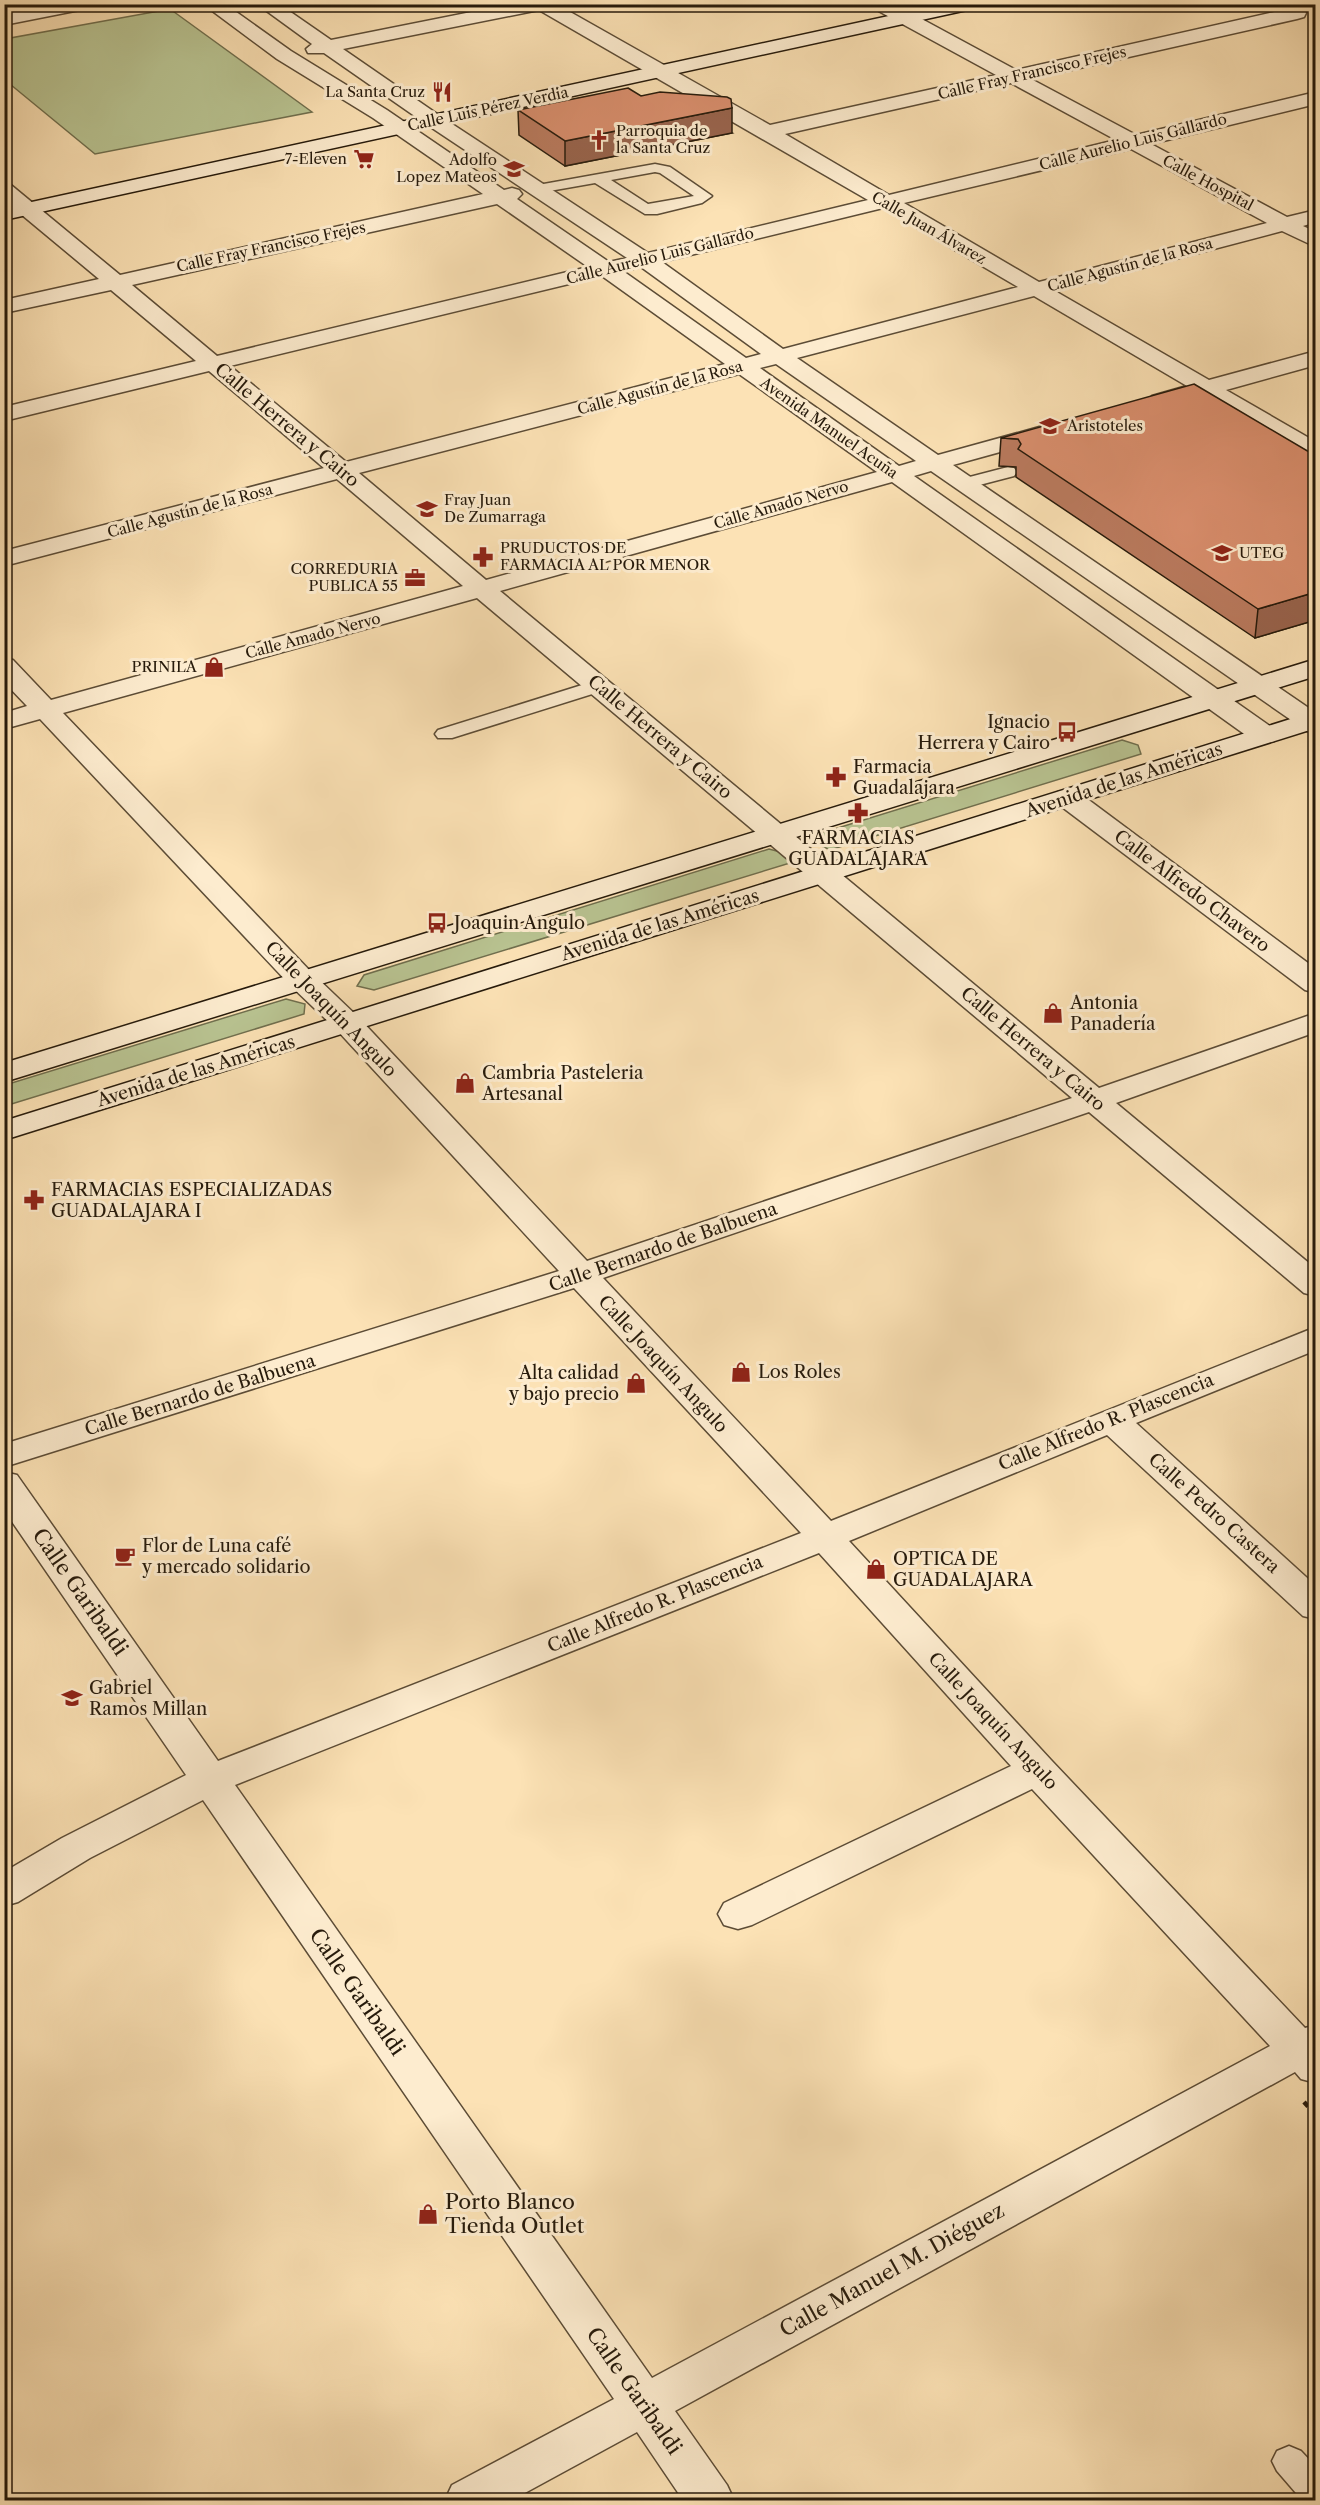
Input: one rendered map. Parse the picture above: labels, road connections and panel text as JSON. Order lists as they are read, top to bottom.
{
  "streets": {
    "street": [
      "Calle Fray Francisco Frejes",
      "Calle Luis Pérez Verdia",
      "Calle Aurelio Luis Gallardo",
      "Calle Hospital",
      "Calle Juan Álvarez",
      "Calle Agustín de la Rosa",
      "Calle Herrera y Cairo",
      "Avenida Manuel Acuña",
      "Calle Amado Nervo",
      "Avenida de las Américas",
      "Calle Alfredo Chavero",
      "Calle Joaquín Angulo",
      "Calle Bernardo de Balbuena",
      "Calle Alfredo R. Plascencia",
      "Calle Pedro Castera",
      "Calle Garibaldi",
      "Calle Manuel M. Diéguez"
    ]
  },
  "crossings": [
    ["Calle Fray Francisco Frejes", "Calle Hospital"],
    ["Calle Fray Francisco Frejes", "Calle Juan Álvarez"],
    ["Calle Fray Francisco Frejes", "Calle Herrera y Cairo"],
    ["Calle Fray Francisco Frejes", "Avenida Manuel Acuña"],
    ["Calle Luis Pérez Verdia", "Calle Hospital"],
    ["Calle Luis Pérez Verdia", "Calle Juan Álvarez"],
    ["Calle Luis Pérez Verdia", "Calle Herrera y Cairo"],
    ["Calle Luis Pérez Verdia", "Avenida Manuel Acuña"],
    ["Calle Aurelio Luis Gallardo", "Calle Hospital"],
    ["Calle Aurelio Luis Gallardo", "Calle Juan Álvarez"],
    ["Calle Aurelio Luis Gallardo", "Calle Herrera y Cairo"],
    ["Calle Aurelio Luis Gallardo", "Avenida Manuel Acuña"],
    ["Calle Hospital", "Calle Agustín de la Rosa"],
    ["Calle Juan Álvarez", "Calle Agustín de la Rosa"],
    ["Calle Agustín de la Rosa", "Calle Herrera y Cairo"],
    ["Calle Agustín de la Rosa", "Avenida Manuel Acuña"],
    ["Calle Herrera y Cairo", "Calle Amado Nervo"],
    ["Calle Herrera y Cairo", "Avenida de las Américas"],
    ["Calle Herrera y Cairo", "Calle Bernardo de Balbuena"],
    ["Avenida Manuel Acuña", "Calle Amado Nervo"],
    ["Avenida Manuel Acuña", "Avenida de las Américas"],
    ["Calle Amado Nervo", "Calle Joaquín Angulo"],
    ["Avenida de las Américas", "Calle Alfredo Chavero"],
    ["Avenida de las Américas", "Calle Joaquín Angulo"],
    ["Calle Joaquín Angulo", "Calle Bernardo de Balbuena"],
    ["Calle Joaquín Angulo", "Calle Alfredo R. Plascencia"],
    ["Calle Joaquín Angulo", "Calle Manuel M. Diéguez"],
    ["Calle Alfredo R. Plascencia", "Calle Pedro Castera"],
    ["Calle Alfredo R. Plascencia", "Calle Garibaldi"],
    ["Calle Garibaldi", "Calle Manuel M. Diéguez"]
  ],
  "places": {
    "restaurant": ["La Santa Cruz"],
    "church": ["Parroquia de la Santa Cruz"],
    "supermarket": ["7-Eleven"],
    "school or university": [
      "Adolfo Lopez Mateos",
      "Aristoteles",
      "Fray Juan De Zumarraga",
      "UTEG",
      "Gabriel Ramos Millan"
    ],
    "pharmacy": [
      "PRUDUCTOS DE FARMACIA AL POR MENOR",
      "Farmacia Guadalajara",
      "FARMACIAS GUADALAJARA",
      "FARMACIAS ESPECIALIZADAS GUADALAJARA I"
    ],
    "office": ["CORREDURIA PUBLICA 55"],
    "shop": [
      "PRINILA",
      "Antonia Panadería",
      "Cambria Pasteleria Artesanal",
      "Los Roles",
      "Alta calidad y bajo precio",
      "OPTICA DE GUADALAJARA",
      "Porto Blanco Tienda Outlet"
    ],
    "bus stop": ["Ignacio Herrera y Cairo", "Joaquin Angulo"],
    "cafe": ["Flor de Luna café y mercado solidario"]
  }
}
